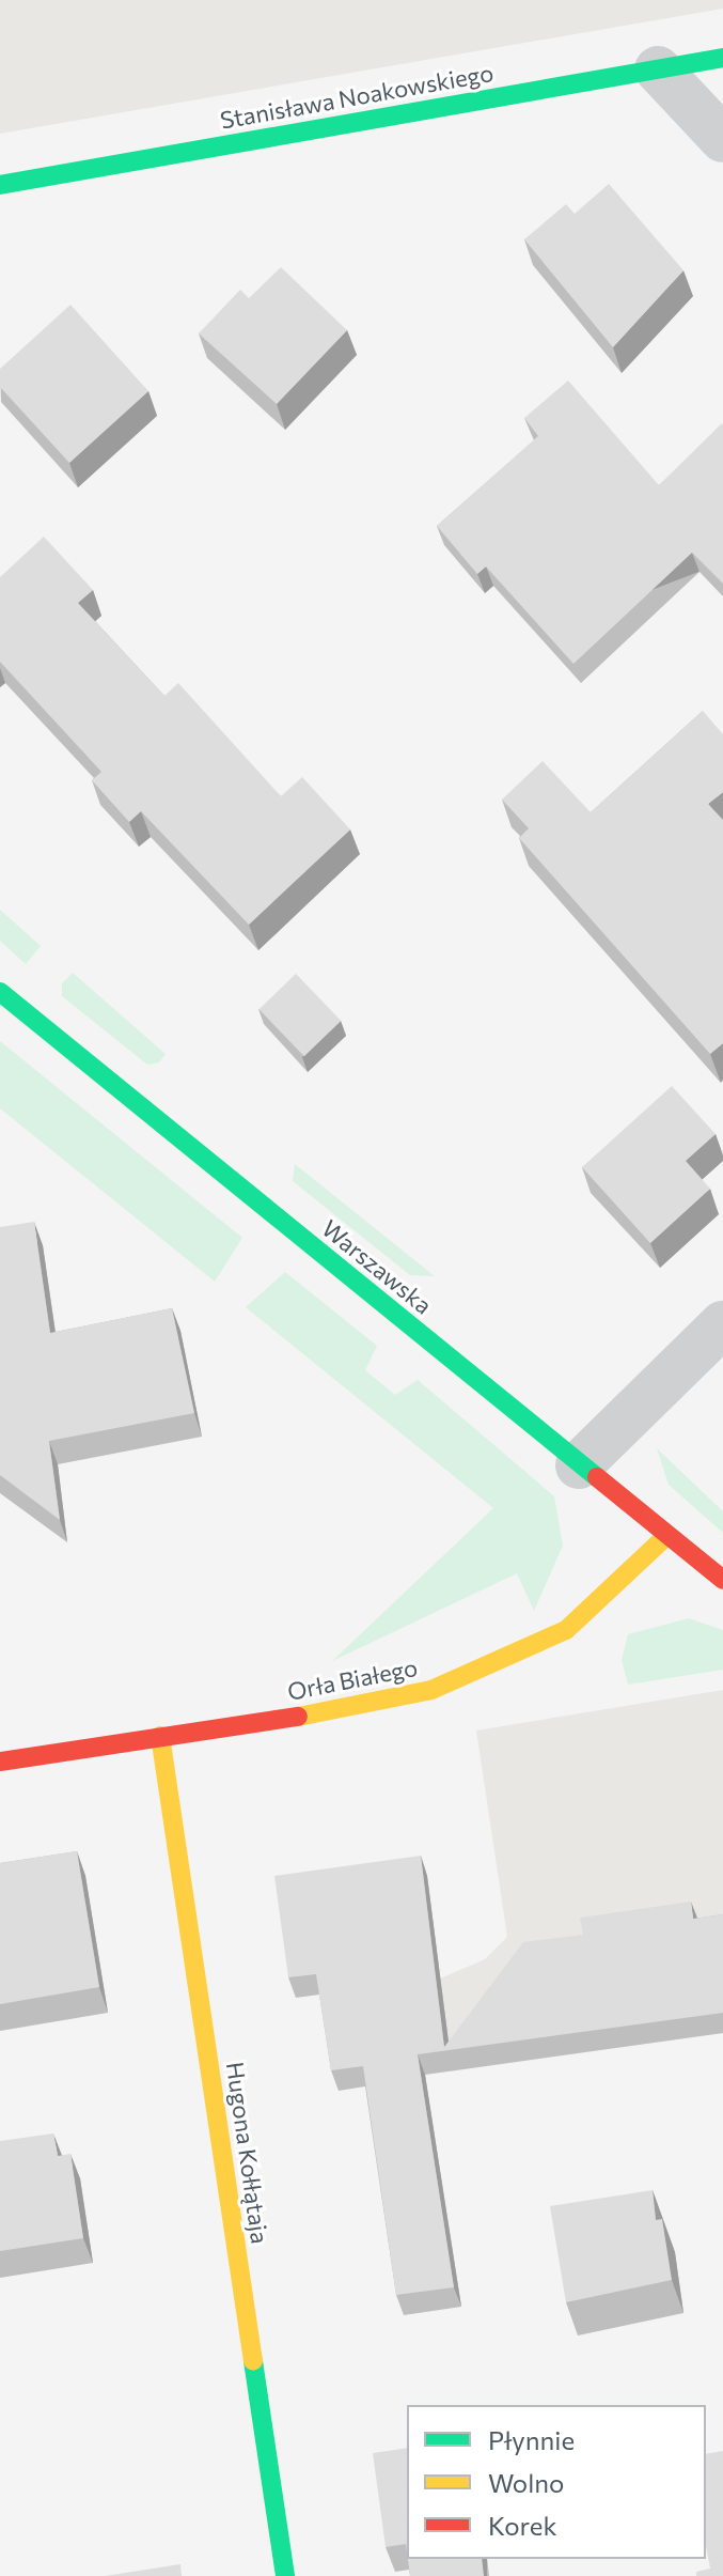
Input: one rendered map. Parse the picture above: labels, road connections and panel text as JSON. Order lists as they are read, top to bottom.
{
  "streets": {
    "street": [
      "Stanisława Noakowskiego",
      "Warszawska",
      "Orła Białego",
      "Hugona Kołłątaja"
    ]
  },
  "crossings": [
    ["Warszawska", "Orła Białego"],
    ["Orła Białego", "Hugona Kołłątaja"]
  ],
  "legend": ["Płynnie", "Wolno", "Korek"]
}
